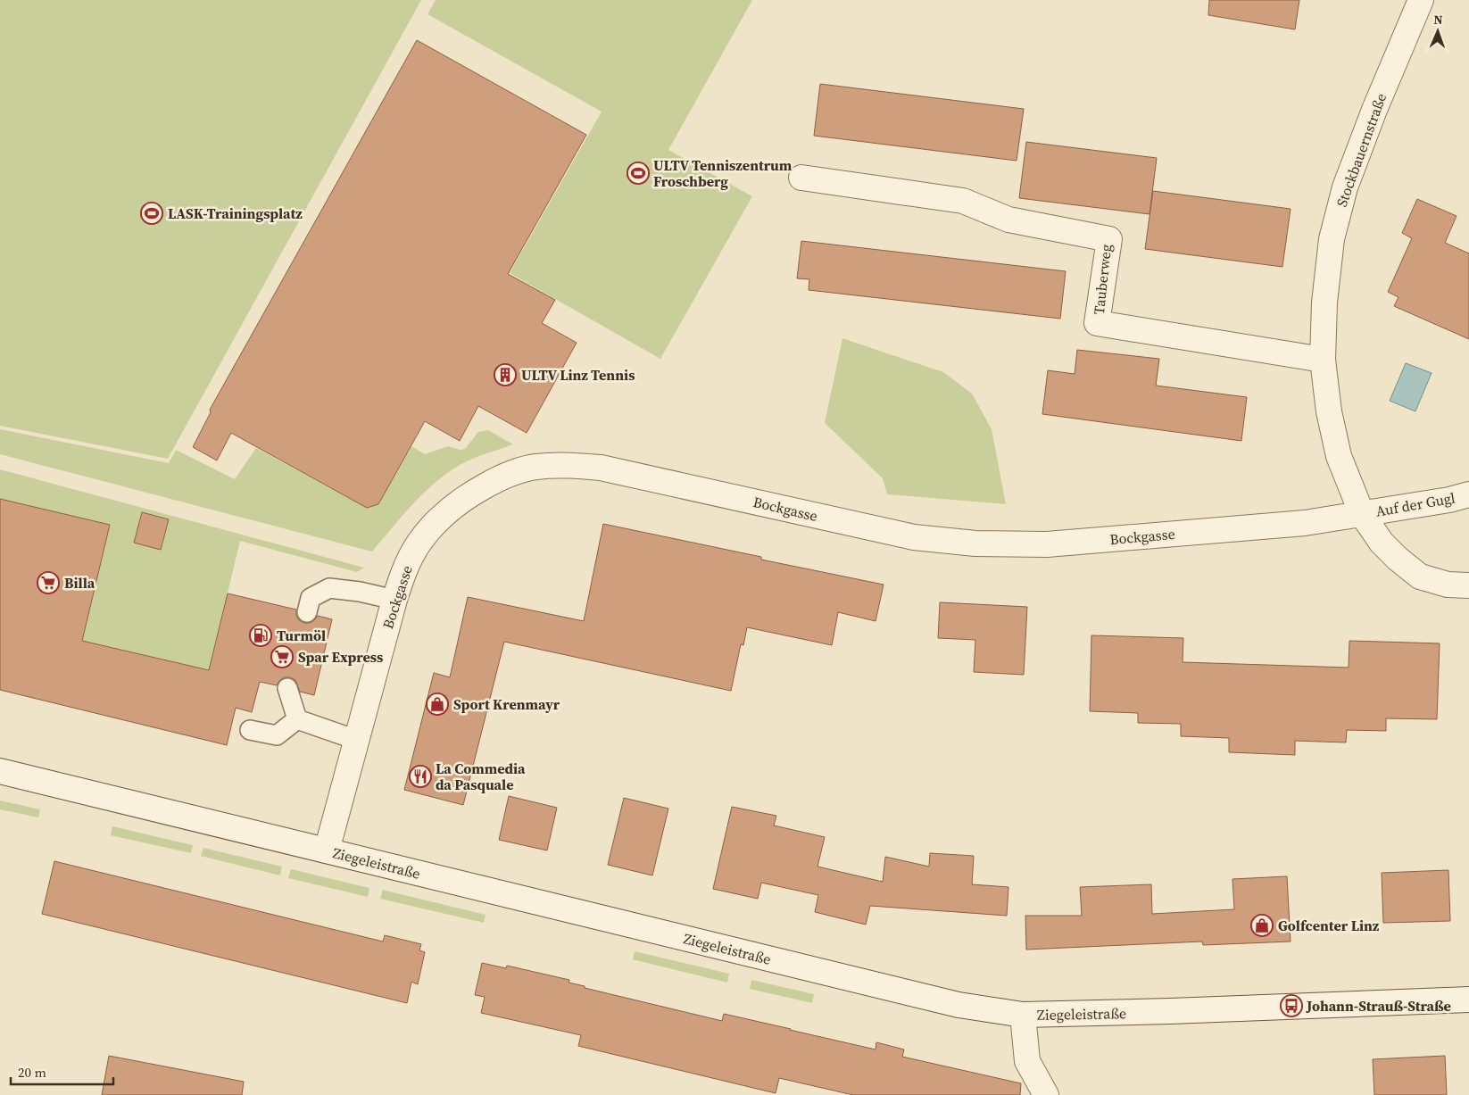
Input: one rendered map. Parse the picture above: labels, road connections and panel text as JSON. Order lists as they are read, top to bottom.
{
  "streets": {
    "street": [
      "Stockbauernstraße",
      "Tauberweg",
      "Auf der Gugl",
      "Bockgasse",
      "Ziegeleistraße"
    ]
  },
  "crossings": [
    ["Stockbauernstraße", "Tauberweg"],
    ["Stockbauernstraße", "Auf der Gugl"],
    ["Stockbauernstraße", "Bockgasse"],
    ["Auf der Gugl", "Bockgasse"],
    ["Bockgasse", "Ziegeleistraße"]
  ],
  "places": {
    "sports": ["ULTV Tenniszentrum Froschberg", "LASK-Trainingsplatz"],
    "building": ["ULTV Linz Tennis"],
    "supermarket": ["Billa", "Spar Express"],
    "fuel station": ["Turmöl"],
    "shop": ["Sport Krenmayr", "Golfcenter Linz"],
    "restaurant": ["La Commedia da Pasquale"],
    "bus stop": ["Johann-Strauß-Straße"]
  },
  "scale_bar": "20 m",
  "north": "top"
}
